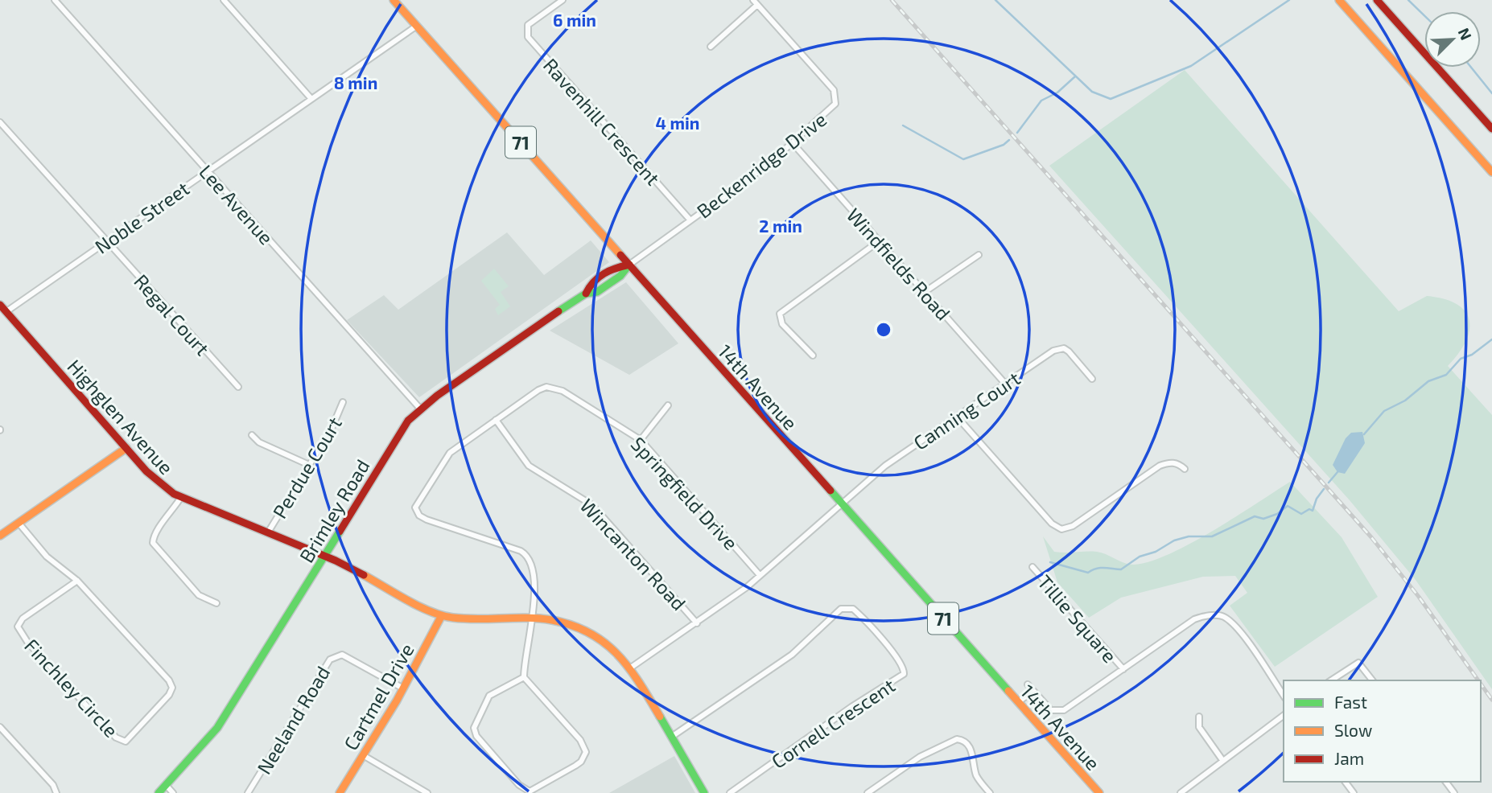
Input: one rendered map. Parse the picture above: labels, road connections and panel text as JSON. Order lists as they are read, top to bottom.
{
  "streets": {
    "main road": [
      "71",
      "14th Avenue",
      "Highglen Avenue",
      "Brimley Road",
      "Cartmel Drive"
    ],
    "street": [
      "Ravenhill Crescent",
      "Beckenridge Drive",
      "Lee Avenue",
      "Noble Street",
      "Windfields Road",
      "Regal Court",
      "Canning Court",
      "Perdue Court",
      "Springfield Drive",
      "Wincanton Road",
      "Tillie Square",
      "Finchley Circle",
      "Neeland Road",
      "Cornell Crescent"
    ]
  },
  "crossings": [
    ["Ravenhill Crescent", "Beckenridge Drive"],
    ["Beckenridge Drive", "Windfields Road"],
    ["Beckenridge Drive", "14th Avenue"],
    ["Beckenridge Drive", "Brimley Road"],
    ["Lee Avenue", "Noble Street"],
    ["Lee Avenue", "Brimley Road"],
    ["Noble Street", "Regal Court"],
    ["Noble Street", "14th Avenue"],
    ["Noble Street", "Highglen Avenue"],
    ["Windfields Road", "Canning Court"],
    ["14th Avenue", "Canning Court"],
    ["14th Avenue", "Brimley Road"],
    ["Canning Court", "Highglen Avenue"],
    ["Canning Court", "Springfield Drive"],
    ["Canning Court", "Wincanton Road"],
    ["Highglen Avenue", "Perdue Court"],
    ["Highglen Avenue", "Springfield Drive"],
    ["Highglen Avenue", "Brimley Road"],
    ["Highglen Avenue", "Cartmel Drive"],
    ["Highglen Avenue", "Cornell Crescent"],
    ["Springfield Drive", "Wincanton Road"],
    ["Cartmel Drive", "Neeland Road"]
  ],
  "legend": ["Fast", "Slow", "Jam"],
  "north": "top right",
  "rings": [
    "6 min",
    "8 min",
    "4 min",
    "2 min"
  ]
}
